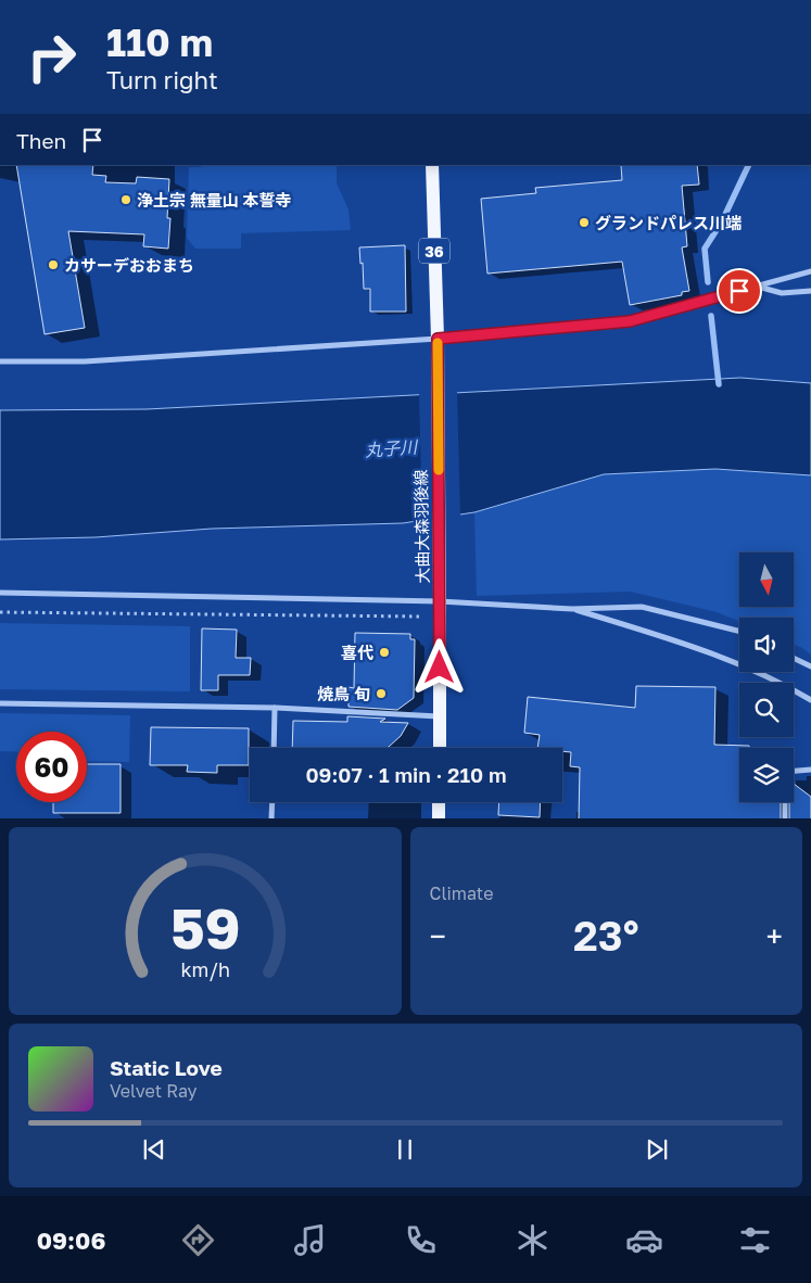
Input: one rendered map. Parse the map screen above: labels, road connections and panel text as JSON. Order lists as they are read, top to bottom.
{
  "streets": {
    "main road": ["36", "大曲大森羽後線"]
  },
  "water": ["丸子川"],
  "places": [
    "浄土宗 無量山 本誓寺",
    "グランドパレス川端",
    "カサーデおおまち",
    "喜代",
    "焼鳥 旬"
  ],
  "north": "bottom",
  "page": {
    "turn": ["110 m", "Turn right"],
    "then": "Then",
    "limit": "60",
    "trip": "09:07 · 1 min · 210 m",
    "tile": "Climate",
    "heat": ["−", "23°", "+"],
    "song": ["Static Love", "Velvet Ray"],
    "tabs": "09:06",
    "gauge": ["59", "km/h"]
  }
}
